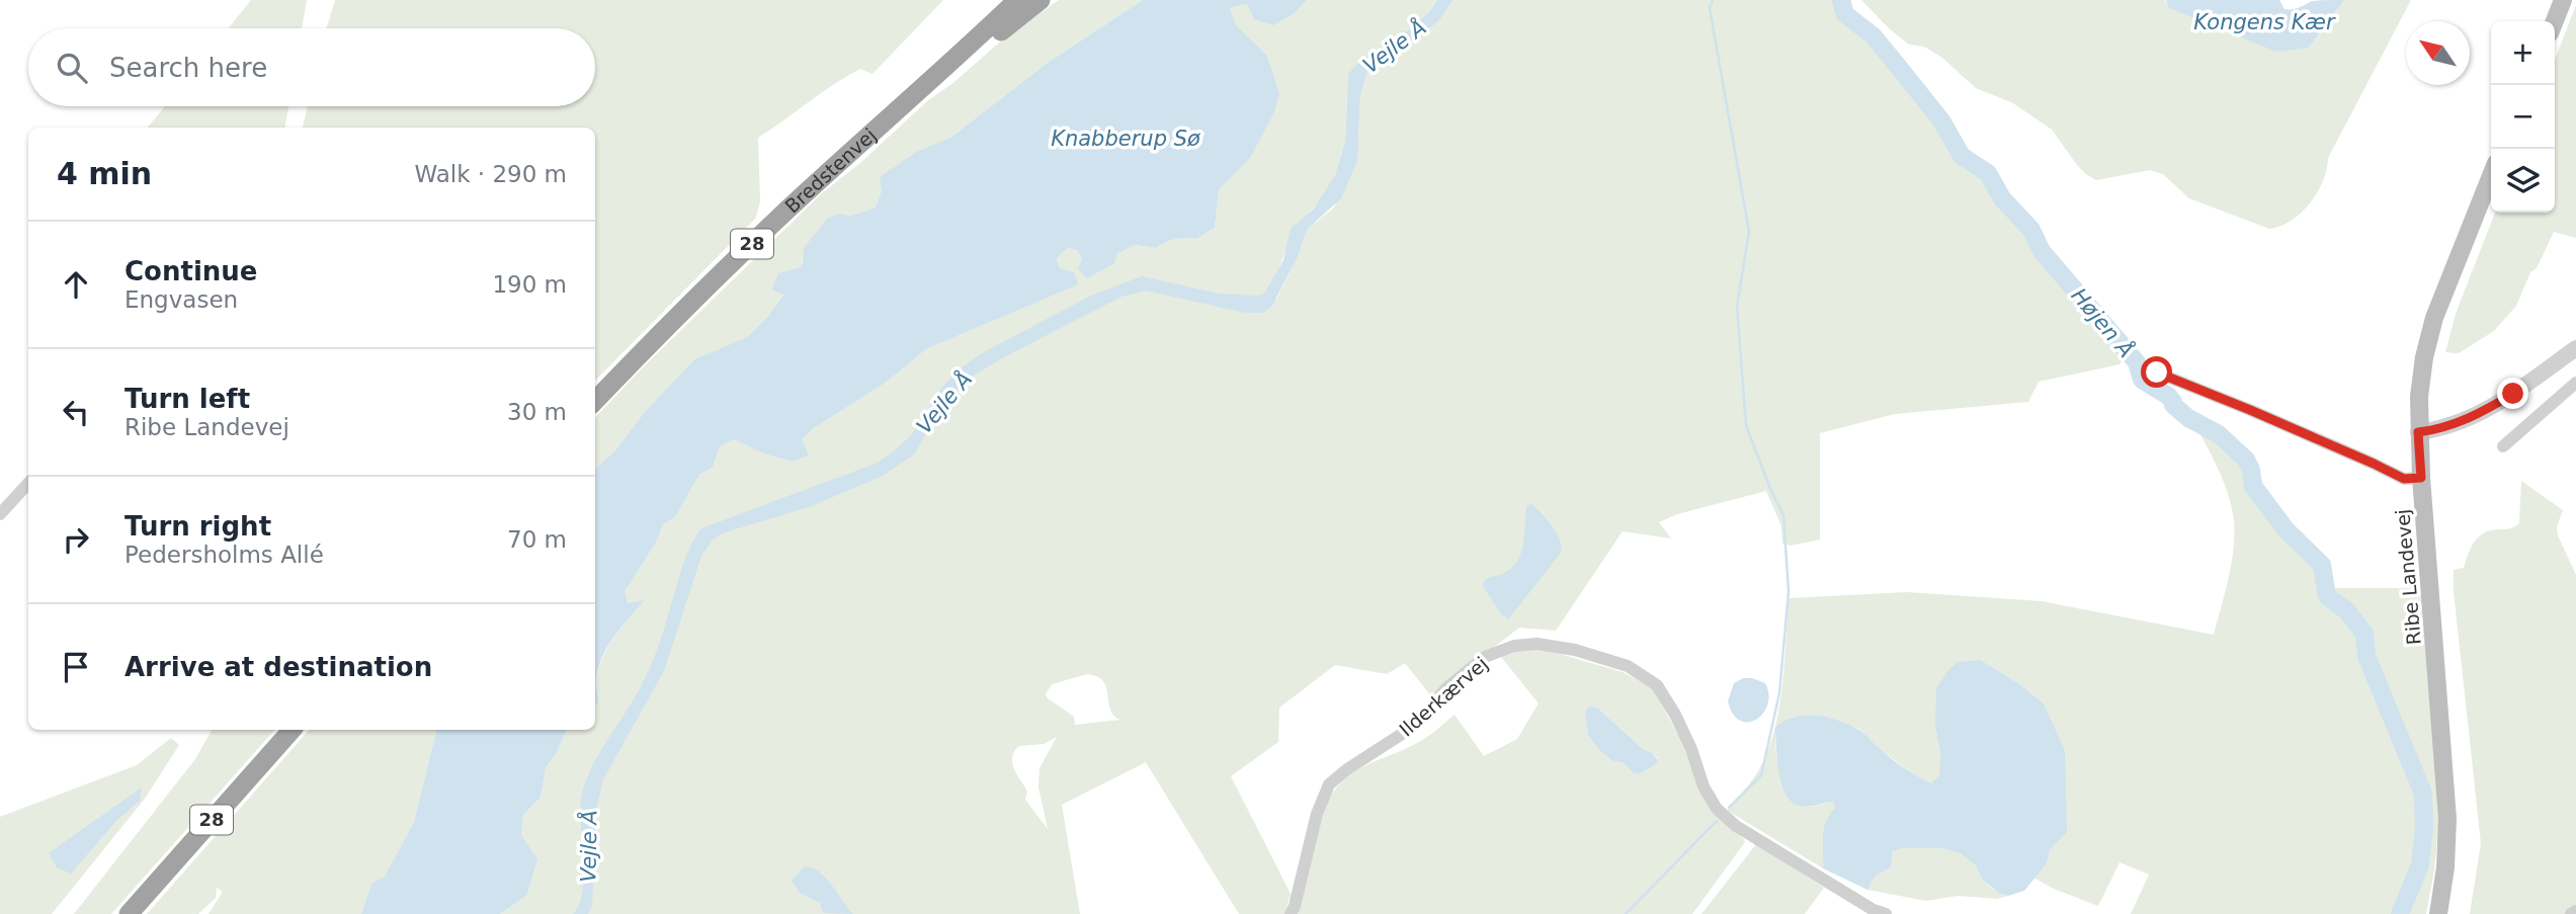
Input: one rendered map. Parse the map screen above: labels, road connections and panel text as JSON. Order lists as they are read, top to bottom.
{
  "streets": {
    "highway": ["Bredstenvej", "28"],
    "main road": ["Ribe Landevej"],
    "street": ["Ilderkærvej"]
  },
  "water": [
    "Kongens Kær",
    "Vejle Å",
    "Knabberup Sø",
    "Højen Å"
  ],
  "north": "top left",
  "page": {
    "map_buttons": ["+", "−"],
    "search": "Search here",
    "heading": ["4 min", "Walk · 290 m"],
    "list": [
      ["Continue", "Engvasen", "190 m"],
      ["Turn left", "Ribe Landevej", "30 m"],
      ["Turn right", "Pedersholms Allé", "70 m"],
      "Arrive at destination"
    ]
  }
}
